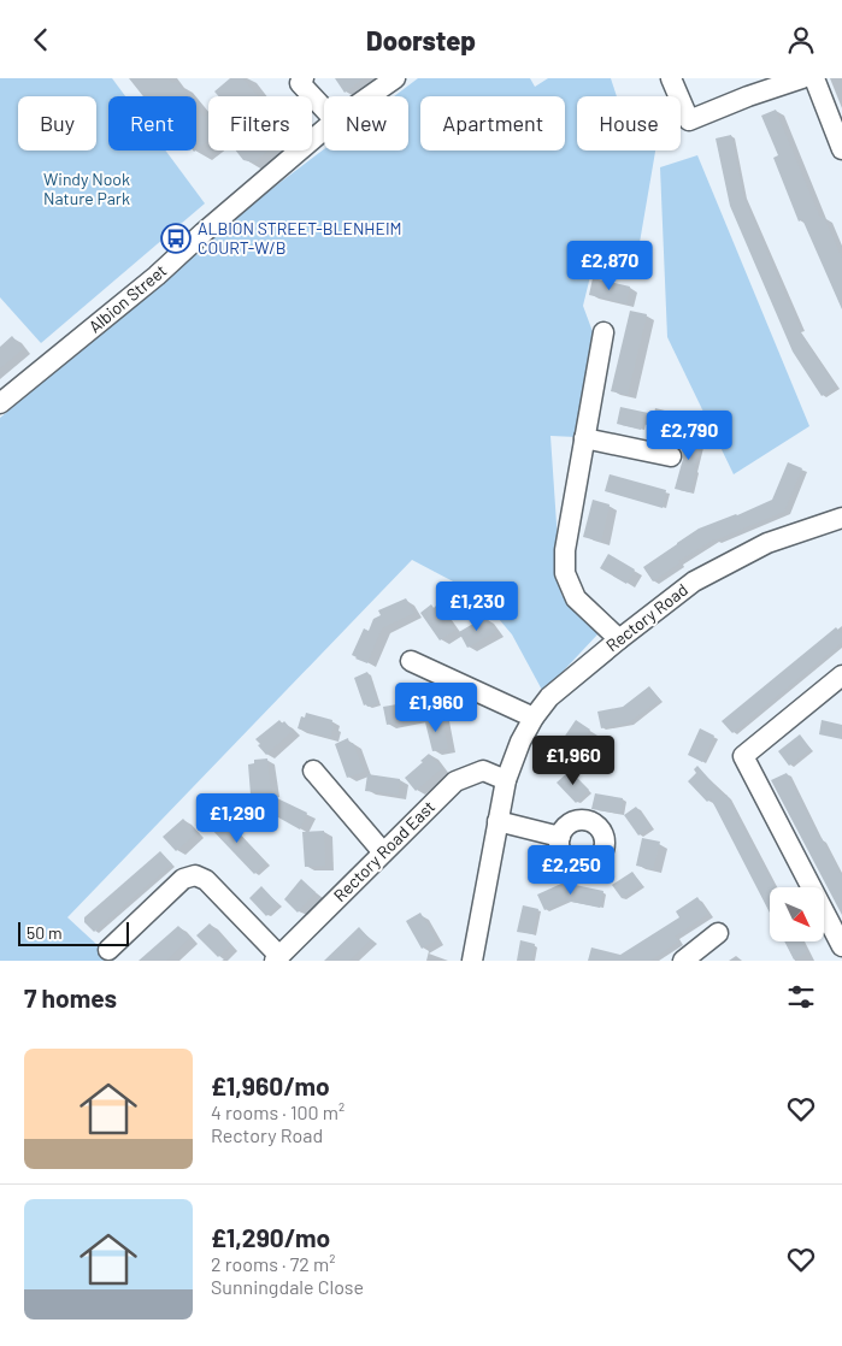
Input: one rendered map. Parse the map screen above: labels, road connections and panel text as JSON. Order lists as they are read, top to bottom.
{
  "streets": {
    "street": ["Albion Street", "Rectory Road", "Rectory Road East"]
  },
  "crossings": [
    ["Rectory Road", "Rectory Road East"]
  ],
  "parks": ["Windy Nook Nature Park"],
  "places": {
    "bus stop": ["ALBION STREET-BLENHEIM COURT-W/B"]
  },
  "scale_bar": "50 m",
  "north": "bottom right",
  "page": {
    "header": "Doorstep",
    "chip": [
      "Buy",
      "Rent",
      "Filters",
      "New",
      "Apartment",
      "House"
    ],
    "price": [
      "£2,870",
      "£2,790",
      "£1,230",
      "£1,960",
      "£1,960",
      "£1,290",
      "£2,250"
    ],
    "scale": "50 m",
    "heading": "7 homes",
    "list": [
      {
        "name": "£1,960/mo",
        "note": "4 rooms · 100 m² · Rectory Road"
      },
      {
        "name": "£1,290/mo",
        "note": "2 rooms · 72 m² · Sunningdale Close"
      }
    ]
  }
}
